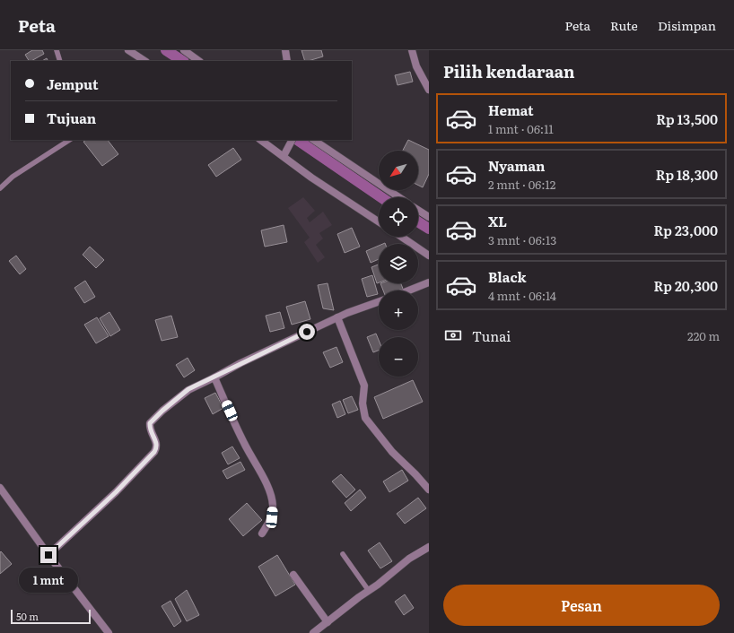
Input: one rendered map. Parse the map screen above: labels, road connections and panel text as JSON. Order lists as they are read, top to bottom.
{
  "scale_bar": "50 m",
  "north": "bottom left",
  "page": {
    "header": "Peta",
    "nav": ["Peta", "Rute", "Disimpan"],
    "heading": "Pilih kendaraan",
    "banner": ["Jemput", "Tujuan"],
    "list": [
      {
        "name": "Hemat",
        "note": "1 mnt · 06:11",
        "value": "Rp 13,500"
      },
      {
        "name": "Nyaman",
        "note": "2 mnt · 06:12",
        "value": "Rp 18,300"
      },
      {
        "name": "XL",
        "note": "3 mnt · 06:13",
        "value": "Rp 23,000"
      },
      {
        "name": "Black",
        "note": "4 mnt · 06:14",
        "value": "Rp 20,300"
      }
    ],
    "map_buttons": ["+", "−"],
    "pay": ["Tunai", "220 m"],
    "bubble": "1 mnt",
    "buttons": "Pesan",
    "scale": "50 m"
  }
}
